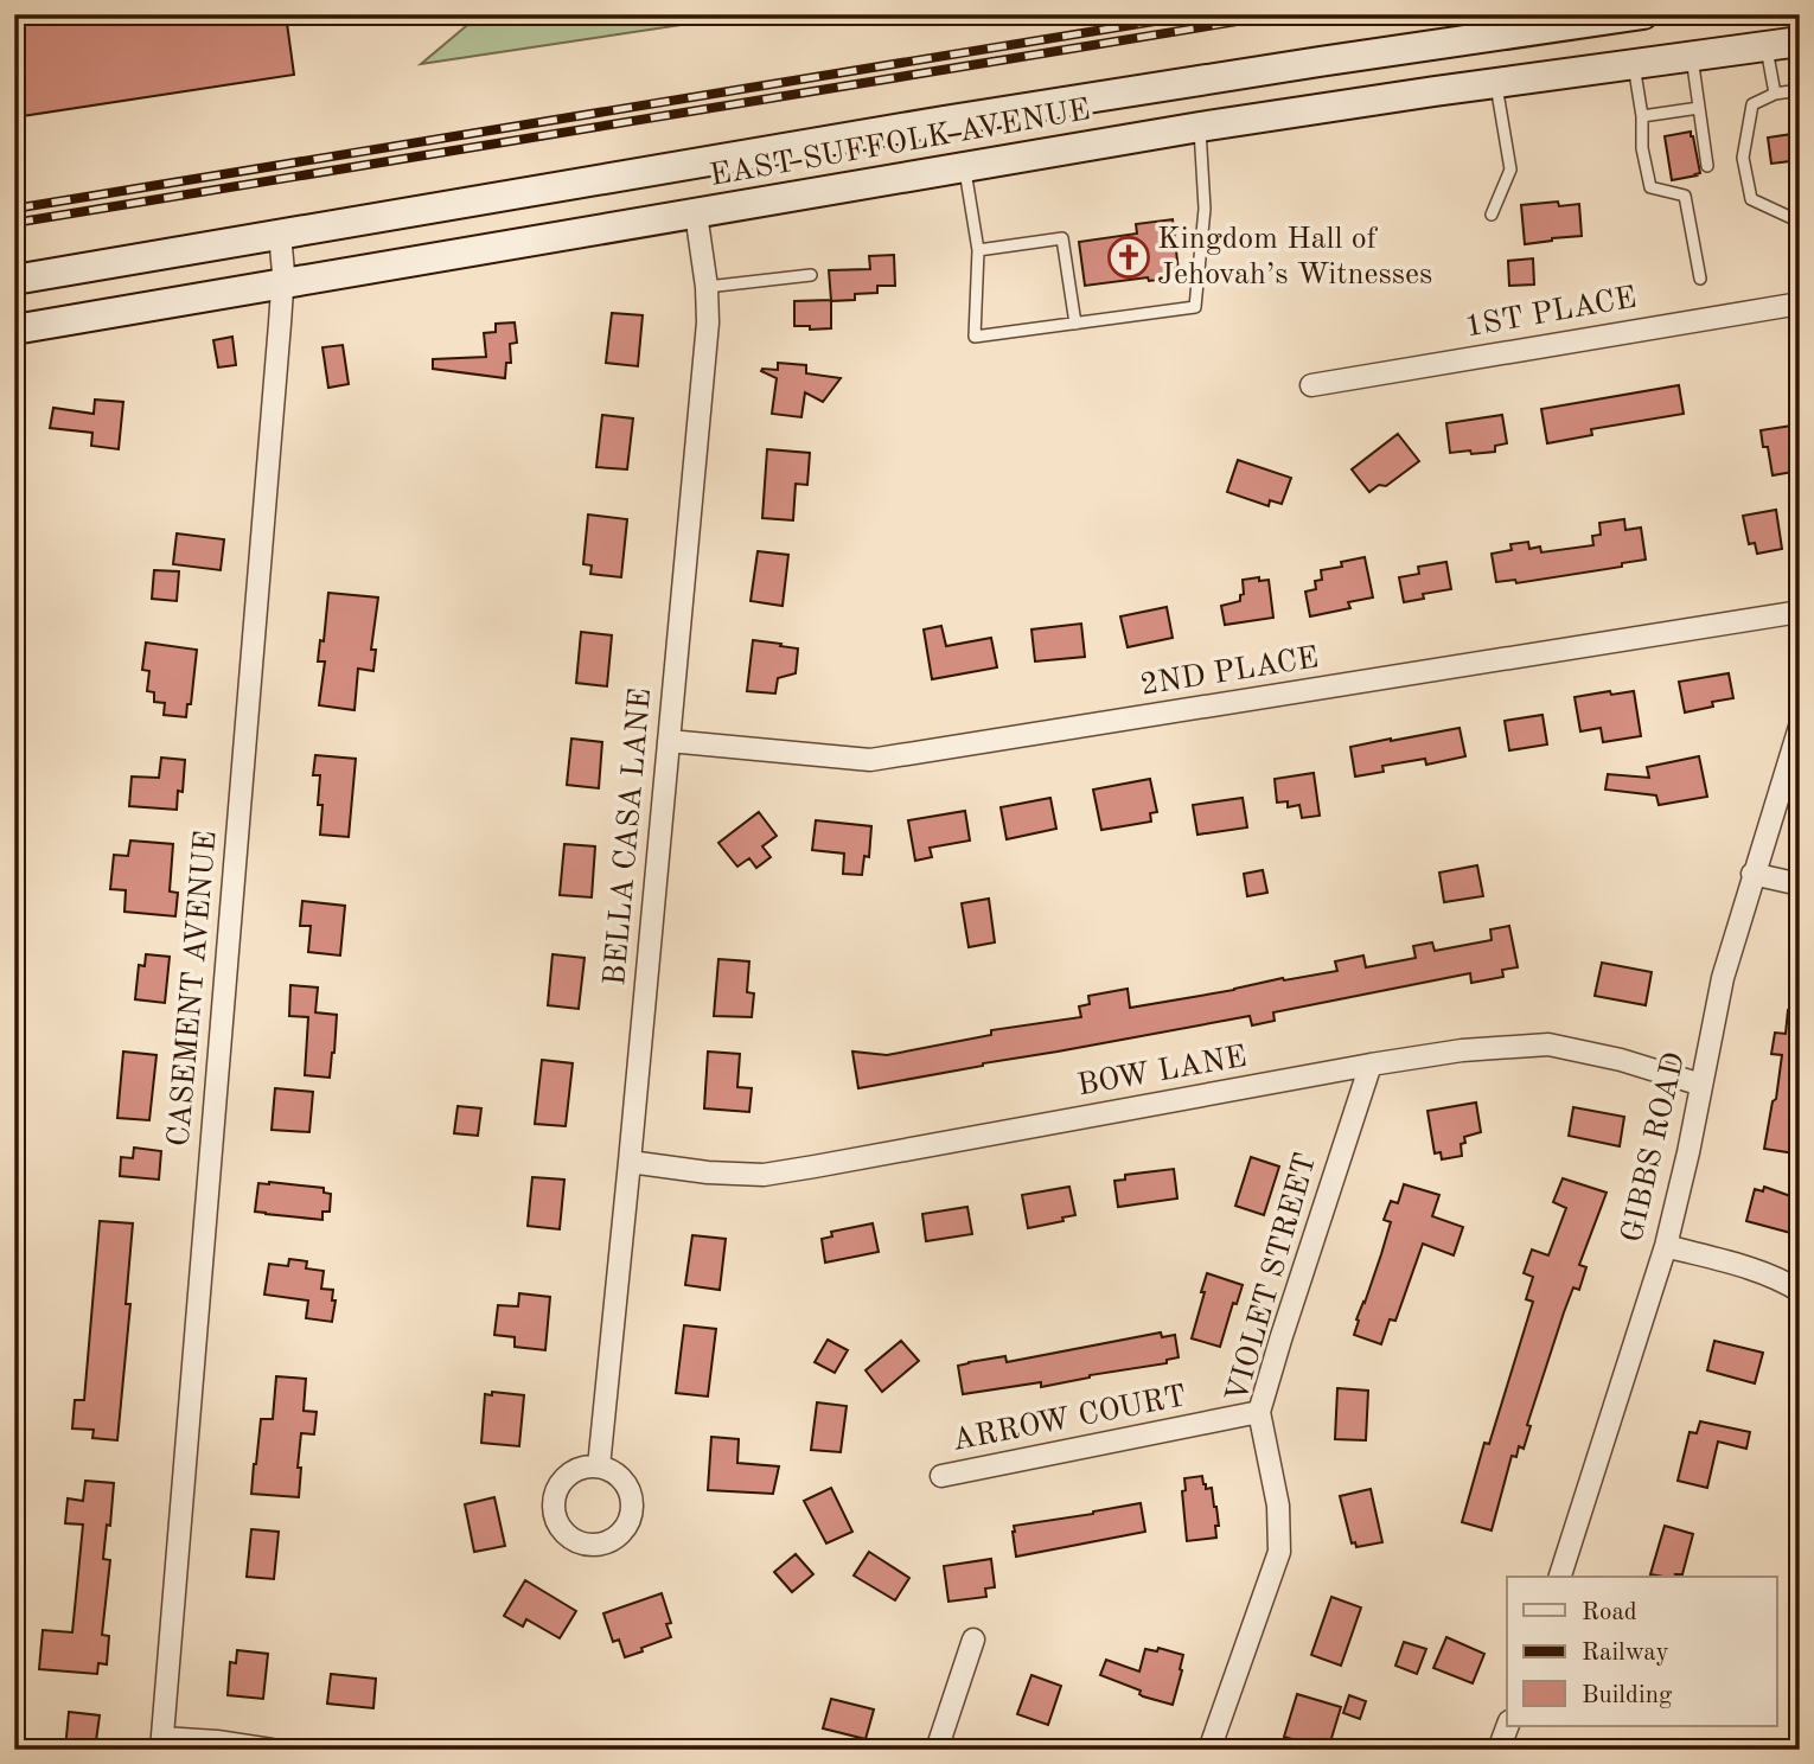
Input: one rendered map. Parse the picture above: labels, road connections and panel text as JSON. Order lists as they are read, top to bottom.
{
  "streets": {
    "main road": ["EAST SUFFOLK AVENUE"],
    "street": [
      "1ST PLACE",
      "2ND PLACE",
      "BELLA CASA LANE",
      "CASEMENT AVENUE",
      "BOW LANE",
      "GIBBS ROAD",
      "VIOLET STREET",
      "ARROW COURT"
    ]
  },
  "crossings": [
    ["EAST SUFFOLK AVENUE", "BELLA CASA LANE"],
    ["EAST SUFFOLK AVENUE", "CASEMENT AVENUE"],
    ["2ND PLACE", "BELLA CASA LANE"],
    ["BELLA CASA LANE", "BOW LANE"],
    ["BOW LANE", "GIBBS ROAD"],
    ["BOW LANE", "VIOLET STREET"],
    ["VIOLET STREET", "ARROW COURT"]
  ],
  "places": {
    "church": ["Kingdom Hall of Jehovah’s Witnesses"]
  },
  "legend": ["Road", "Railway", "Building"]
}
